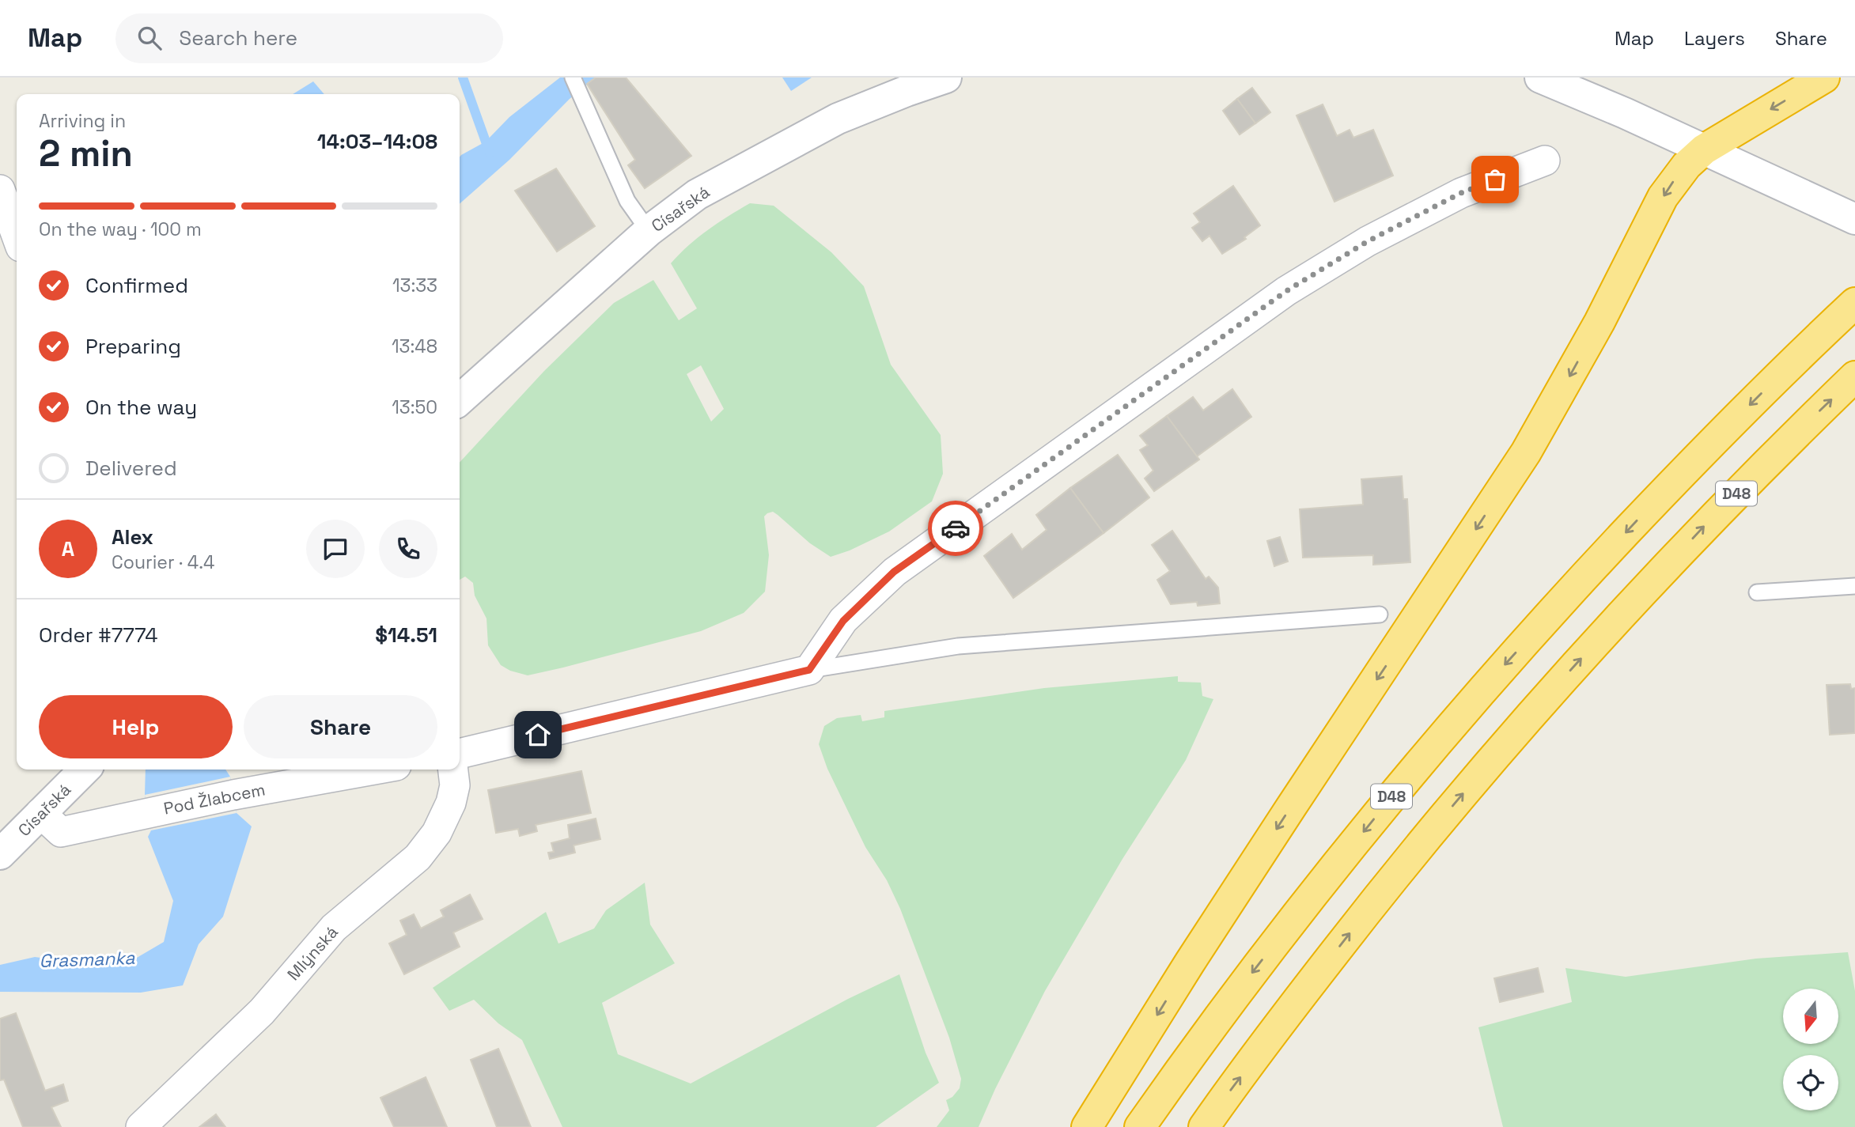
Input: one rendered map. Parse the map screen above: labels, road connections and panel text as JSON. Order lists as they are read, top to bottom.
{
  "streets": {
    "highway": ["D48"],
    "street": ["Císařská", "Pod Žlabcem", "Mlýnská"]
  },
  "crossings": [
    ["Císařská", "Pod Žlabcem"]
  ],
  "water": ["Grasmanka"],
  "north": "bottom",
  "page": {
    "header": "Map",
    "search": "Search here",
    "nav": ["Map", "Layers", "Share"],
    "heading": ["2 min", "Arriving in", "14:03–14:08"],
    "panel": [
      "Alex",
      "Courier · 4.4",
      "Order #7774",
      "$14.51"
    ],
    "bar": "On the way · 100 m",
    "list": [
      ["Confirmed", "13:33"],
      ["Preparing", "13:48"],
      ["On the way", "13:50"],
      "Delivered"
    ],
    "round": "A",
    "buttons": ["Help", "Share"]
  }
}
